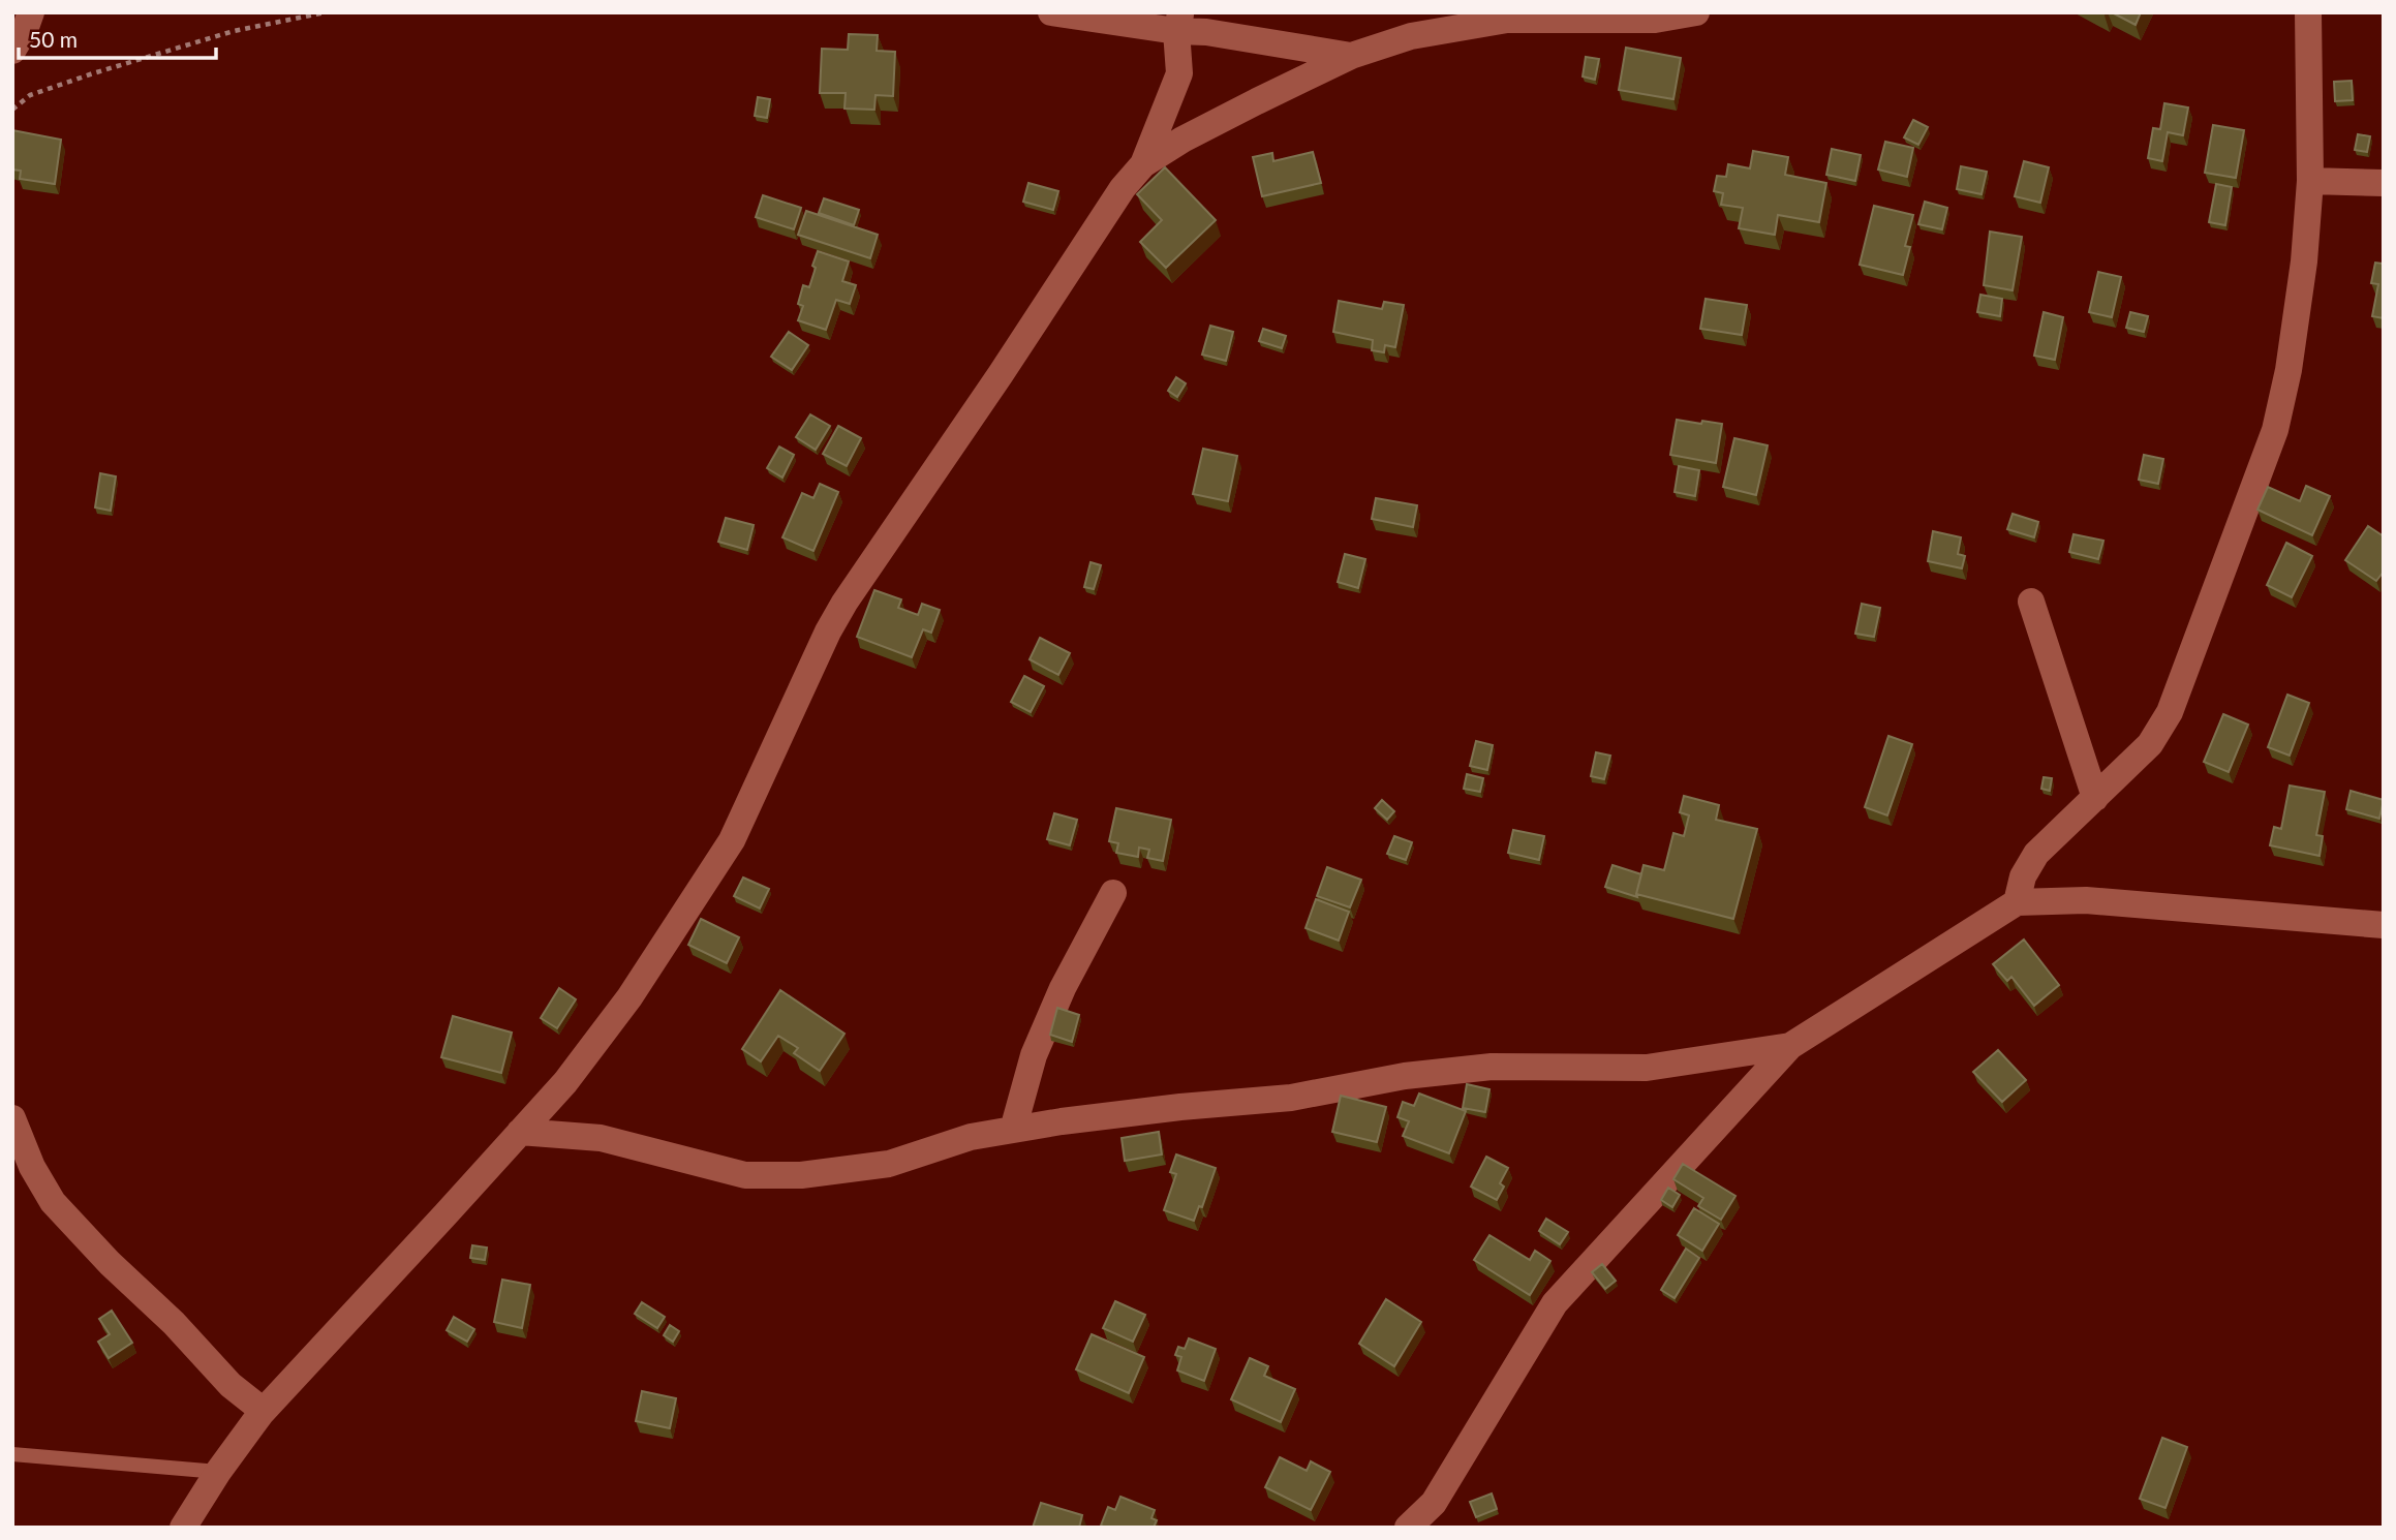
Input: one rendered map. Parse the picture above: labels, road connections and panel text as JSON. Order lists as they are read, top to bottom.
{
  "scale_bar": "50 m"
}
